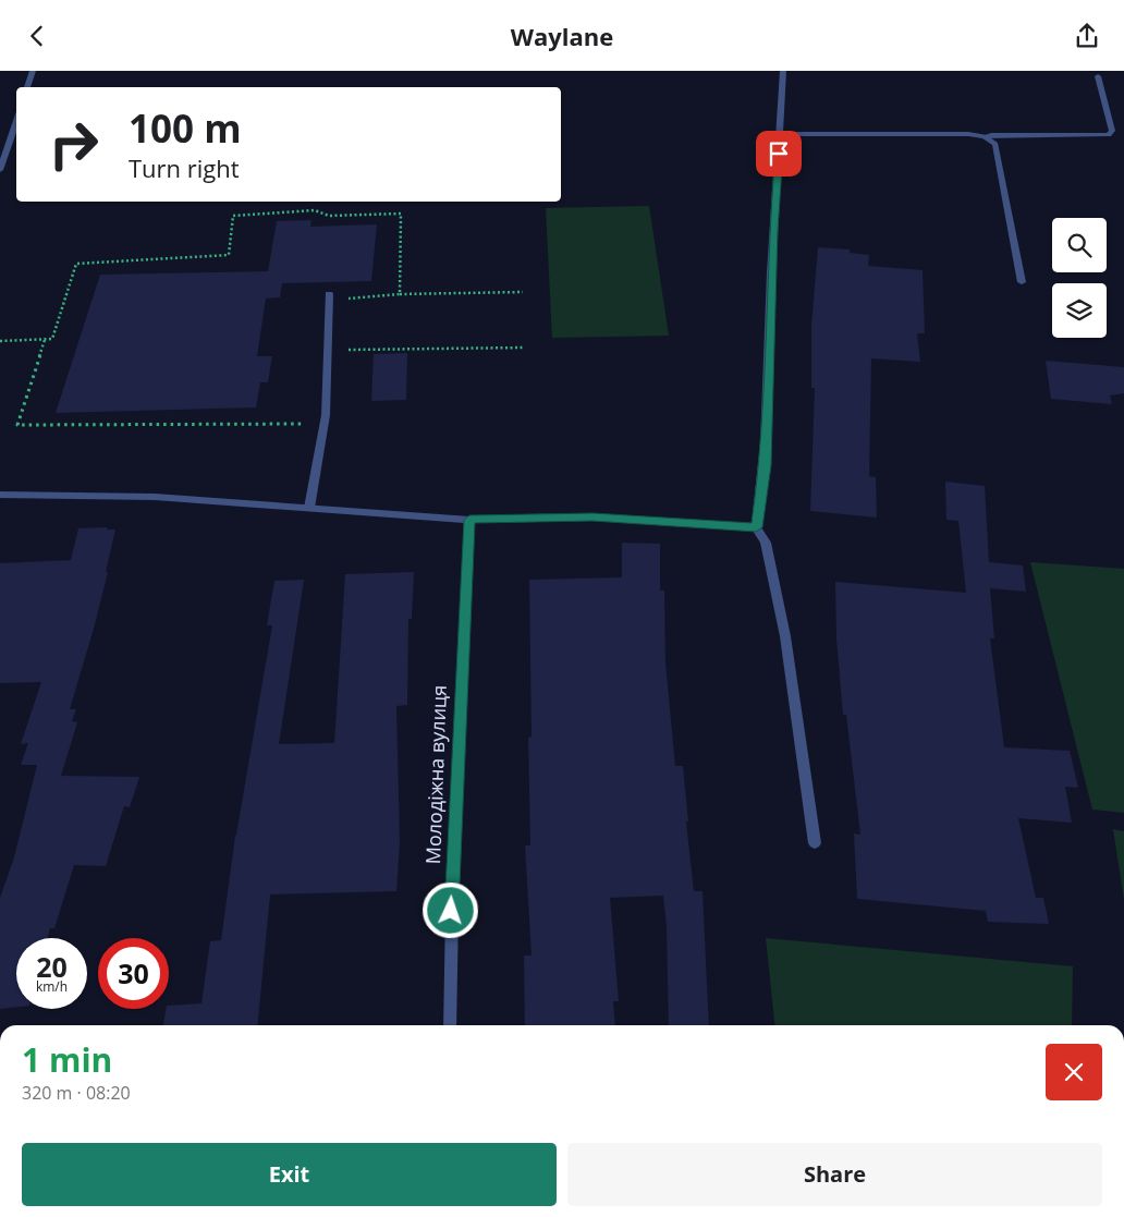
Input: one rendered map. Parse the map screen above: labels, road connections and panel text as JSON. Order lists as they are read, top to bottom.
{
  "streets": {
    "street": ["Молодіжна вулиця"]
  },
  "page": {
    "header": "Waylane",
    "turn": ["100 m", "Turn right"],
    "speed": "20 km/h",
    "limit": "30",
    "heading": ["1 min", "320 m · 08:20"],
    "buttons": ["Exit", "Share"]
  }
}
